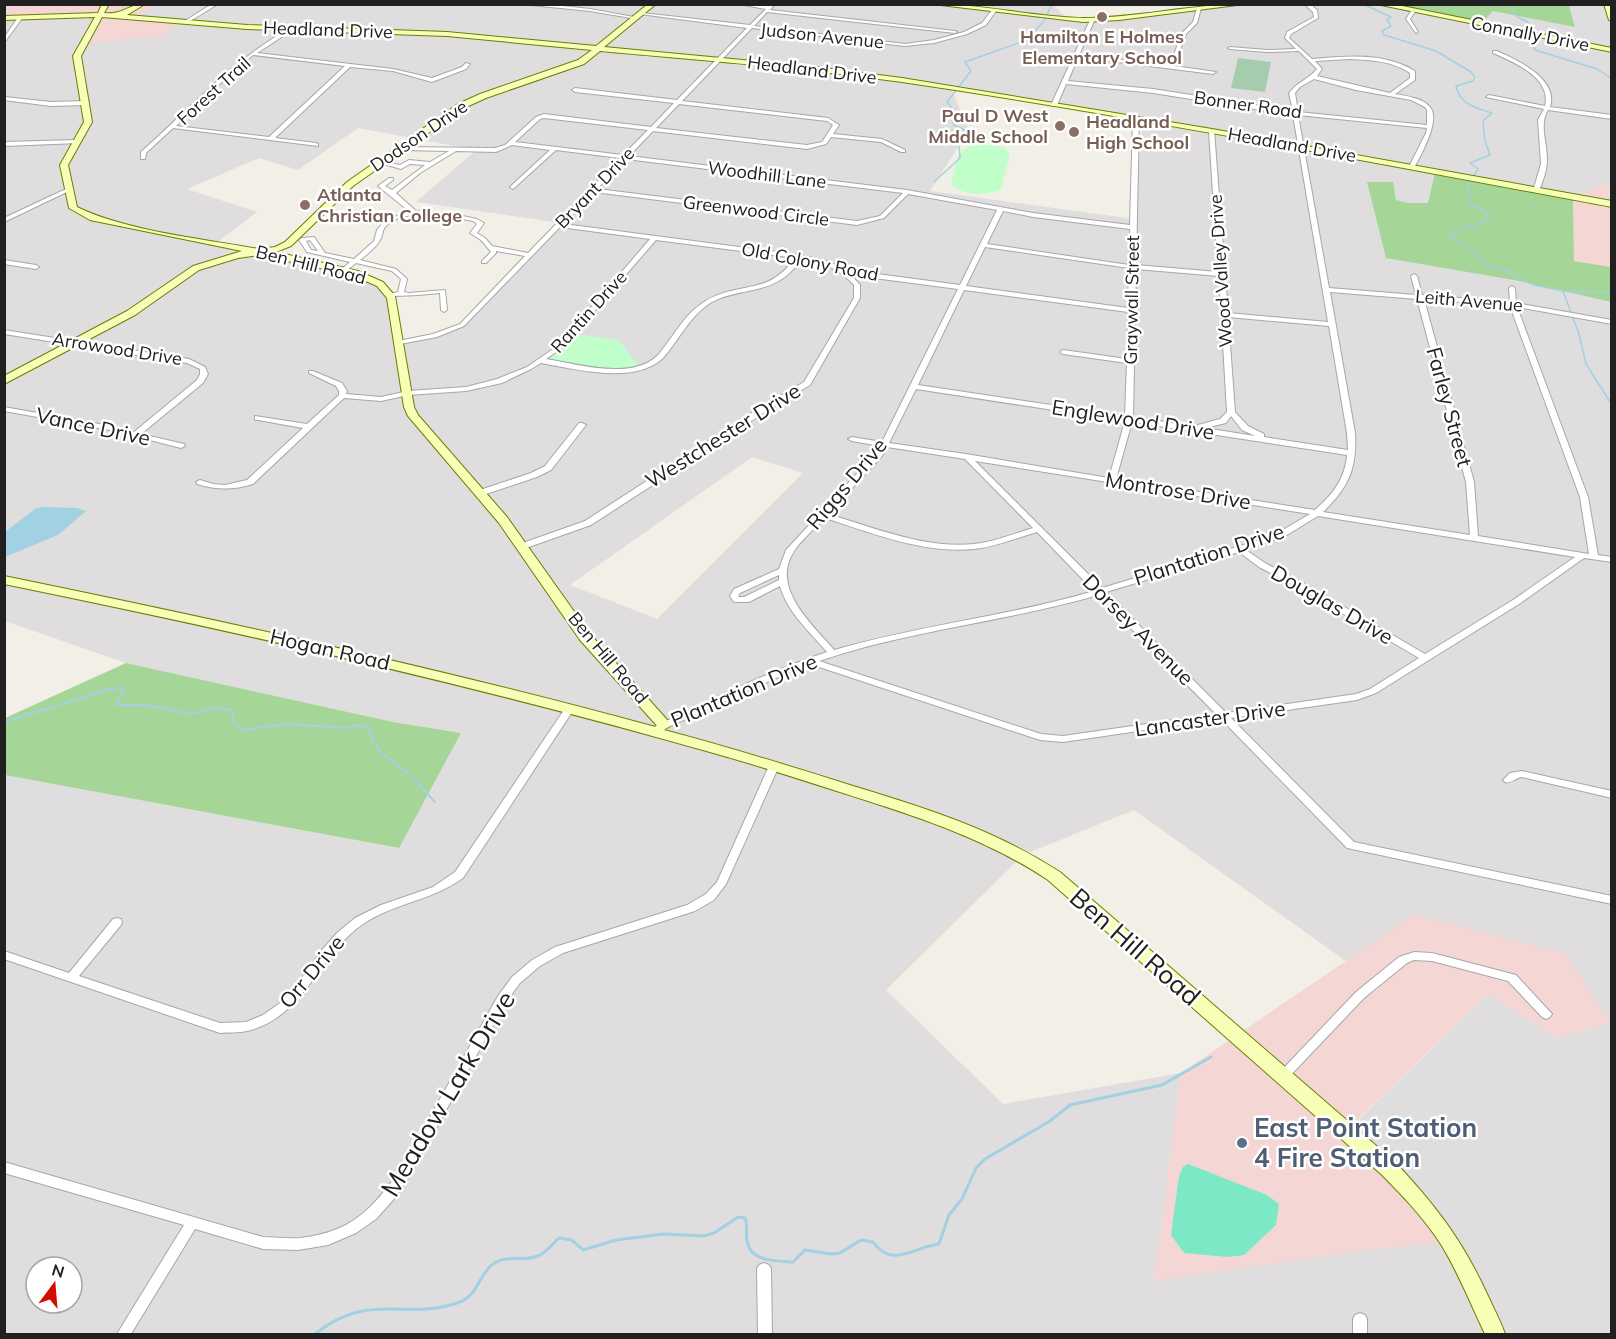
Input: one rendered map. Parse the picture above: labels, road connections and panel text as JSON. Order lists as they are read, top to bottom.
{
  "streets": {
    "street": [
      "Headland Drive",
      "Connally Drive",
      "Judson Avenue",
      "Forest Trail",
      "Bonner Road",
      "Dodson Drive",
      "Woodhill Lane",
      "Bryant Drive",
      "Greenwood Circle",
      "Old Colony Road",
      "Ben Hill Road",
      "Wood Valley Drive",
      "Graywall Street",
      "Leith Avenue",
      "Rantin Drive",
      "Arrowood Drive",
      "Farley Street",
      "Englewood Drive",
      "Vance Drive",
      "Westchester Drive",
      "Riggs Drive",
      "Montrose Drive",
      "Plantation Drive",
      "Douglas Drive",
      "Dorsey Avenue",
      "Hogan Road",
      "Lancaster Drive",
      "Orr Drive",
      "Meadow Lark Drive"
    ]
  },
  "crossings": [
    ["Headland Drive", "Forest Trail"],
    ["Headland Drive", "Dodson Drive"],
    ["Headland Drive", "Bryant Drive"],
    ["Headland Drive", "Wood Valley Drive"],
    ["Headland Drive", "Graywall Street"],
    ["Headland Drive", "Plantation Drive"],
    ["Judson Avenue", "Dodson Drive"],
    ["Judson Avenue", "Bryant Drive"],
    ["Bonner Road", "Plantation Drive"],
    ["Dodson Drive", "Woodhill Lane"],
    ["Dodson Drive", "Ben Hill Road"],
    ["Dodson Drive", "Arrowood Drive"],
    ["Woodhill Lane", "Bryant Drive"],
    ["Woodhill Lane", "Greenwood Circle"],
    ["Woodhill Lane", "Graywall Street"],
    ["Woodhill Lane", "Riggs Drive"],
    ["Bryant Drive", "Greenwood Circle"],
    ["Bryant Drive", "Old Colony Road"],
    ["Bryant Drive", "Ben Hill Road"],
    ["Old Colony Road", "Graywall Street"],
    ["Old Colony Road", "Rantin Drive"],
    ["Old Colony Road", "Westchester Drive"],
    ["Old Colony Road", "Riggs Drive"],
    ["Ben Hill Road", "Rantin Drive"],
    ["Ben Hill Road", "Westchester Drive"],
    ["Ben Hill Road", "Plantation Drive"],
    ["Ben Hill Road", "Hogan Road"],
    ["Ben Hill Road", "Meadow Lark Drive"],
    ["Graywall Street", "Englewood Drive"],
    ["Graywall Street", "Montrose Drive"],
    ["Leith Avenue", "Farley Street"],
    ["Leith Avenue", "Plantation Drive"],
    ["Arrowood Drive", "Vance Drive"],
    ["Farley Street", "Montrose Drive"],
    ["Englewood Drive", "Riggs Drive"],
    ["Englewood Drive", "Plantation Drive"],
    ["Riggs Drive", "Montrose Drive"],
    ["Montrose Drive", "Plantation Drive"],
    ["Montrose Drive", "Dorsey Avenue"],
    ["Montrose Drive", "Lancaster Drive"],
    ["Plantation Drive", "Douglas Drive"],
    ["Plantation Drive", "Dorsey Avenue"],
    ["Plantation Drive", "Hogan Road"],
    ["Plantation Drive", "Lancaster Drive"],
    ["Douglas Drive", "Lancaster Drive"],
    ["Dorsey Avenue", "Lancaster Drive"],
    ["Hogan Road", "Orr Drive"]
  ],
  "places": [
    "Hamilton E Holmes Elementary School",
    "Paul D West Middle School",
    "Headland High School",
    "Atlanta Christian College",
    "East Point Station 4 Fire Station"
  ],
  "north": "top"
}
